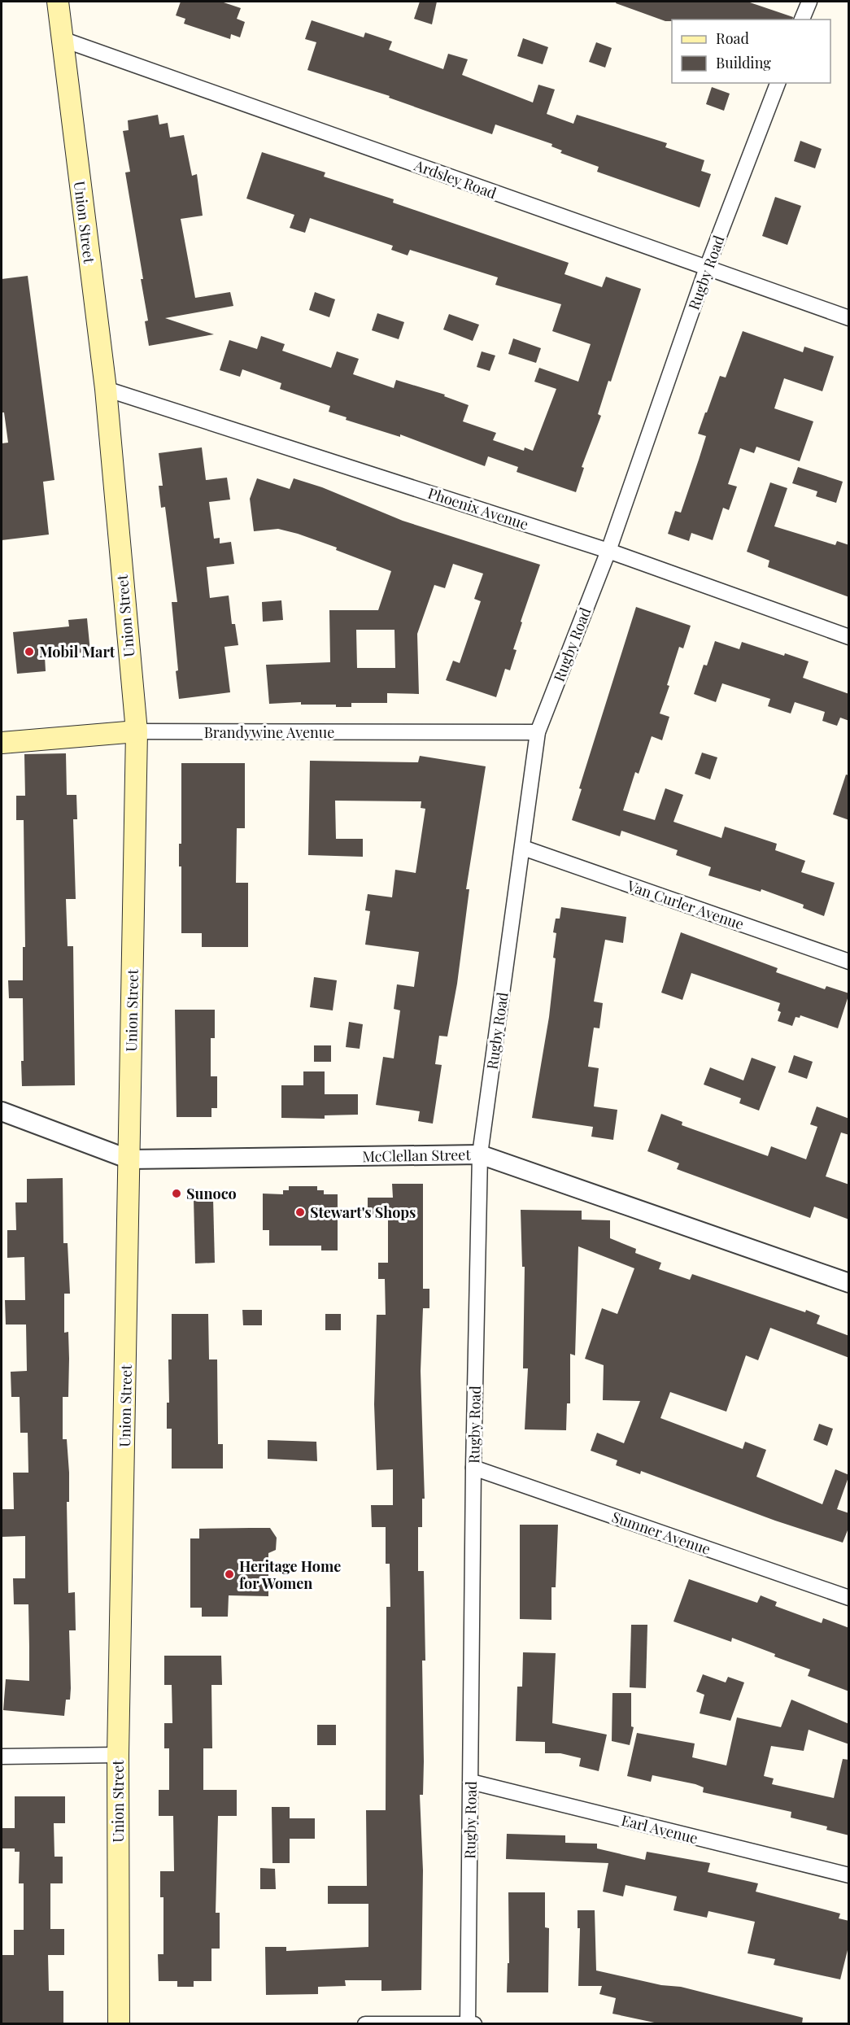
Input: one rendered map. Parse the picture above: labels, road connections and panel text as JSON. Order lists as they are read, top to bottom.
{
  "streets": {
    "main road": ["Union Street", "Brandywine Avenue"],
    "street": [
      "Ardsley Road",
      "Rugby Road",
      "Phoenix Avenue",
      "Van Curler Avenue",
      "McClellan Street",
      "Sumner Avenue",
      "Earl Avenue"
    ]
  },
  "crossings": [
    ["Ardsley Road", "Union Street"],
    ["Ardsley Road", "Rugby Road"],
    ["Union Street", "Phoenix Avenue"],
    ["Union Street", "Brandywine Avenue"],
    ["Union Street", "McClellan Street"],
    ["Rugby Road", "Phoenix Avenue"],
    ["Rugby Road", "Brandywine Avenue"],
    ["Rugby Road", "Van Curler Avenue"],
    ["Rugby Road", "McClellan Street"],
    ["Rugby Road", "Sumner Avenue"],
    ["Rugby Road", "Earl Avenue"]
  ],
  "places": [
    "Mobil Mart",
    "Sunoco",
    "Stewart's Shops",
    "Heritage Home for Women"
  ],
  "legend": ["Road", "Building"]
}
